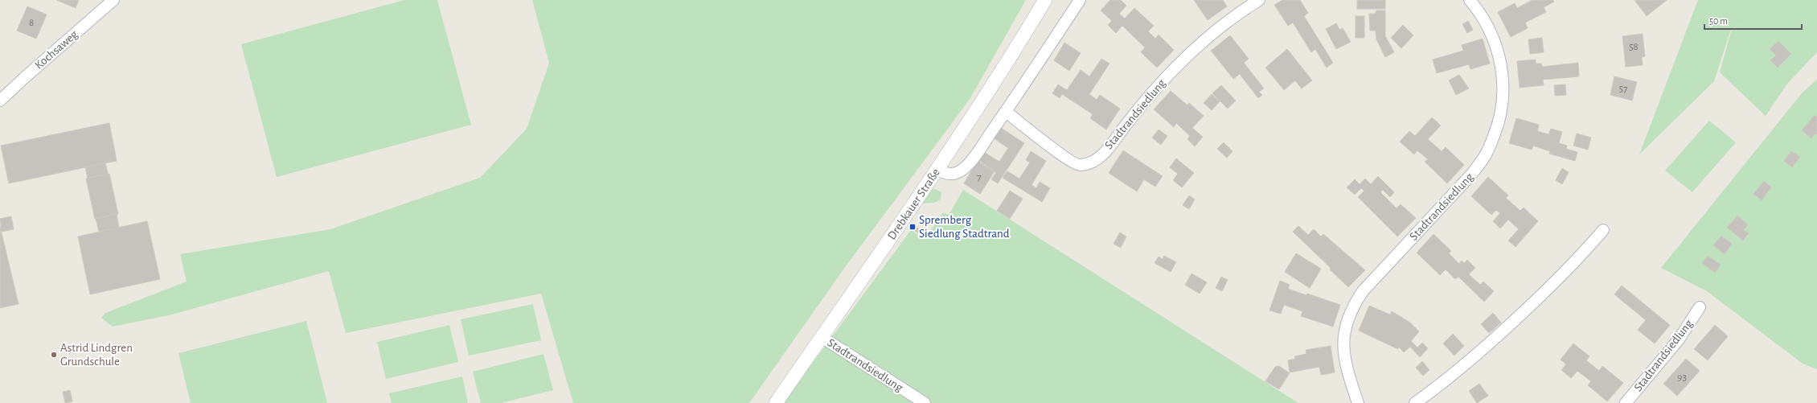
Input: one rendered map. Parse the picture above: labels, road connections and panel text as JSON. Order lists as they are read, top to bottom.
{
  "streets": {
    "street": ["Kochsaweg", "Stadtrandsiedlung", "Drebkauer Straße"]
  },
  "crossings": [
    ["Stadtrandsiedlung", "Drebkauer Straße"]
  ],
  "places": {
    "transit": ["Spremberg Siedlung Stadtrand"],
    "other": ["Astrid Lindgren Grundschule"]
  },
  "house_numbers": [
    "8",
    "58",
    "57",
    "7",
    "93"
  ],
  "scale_bar": "50 m"
}
